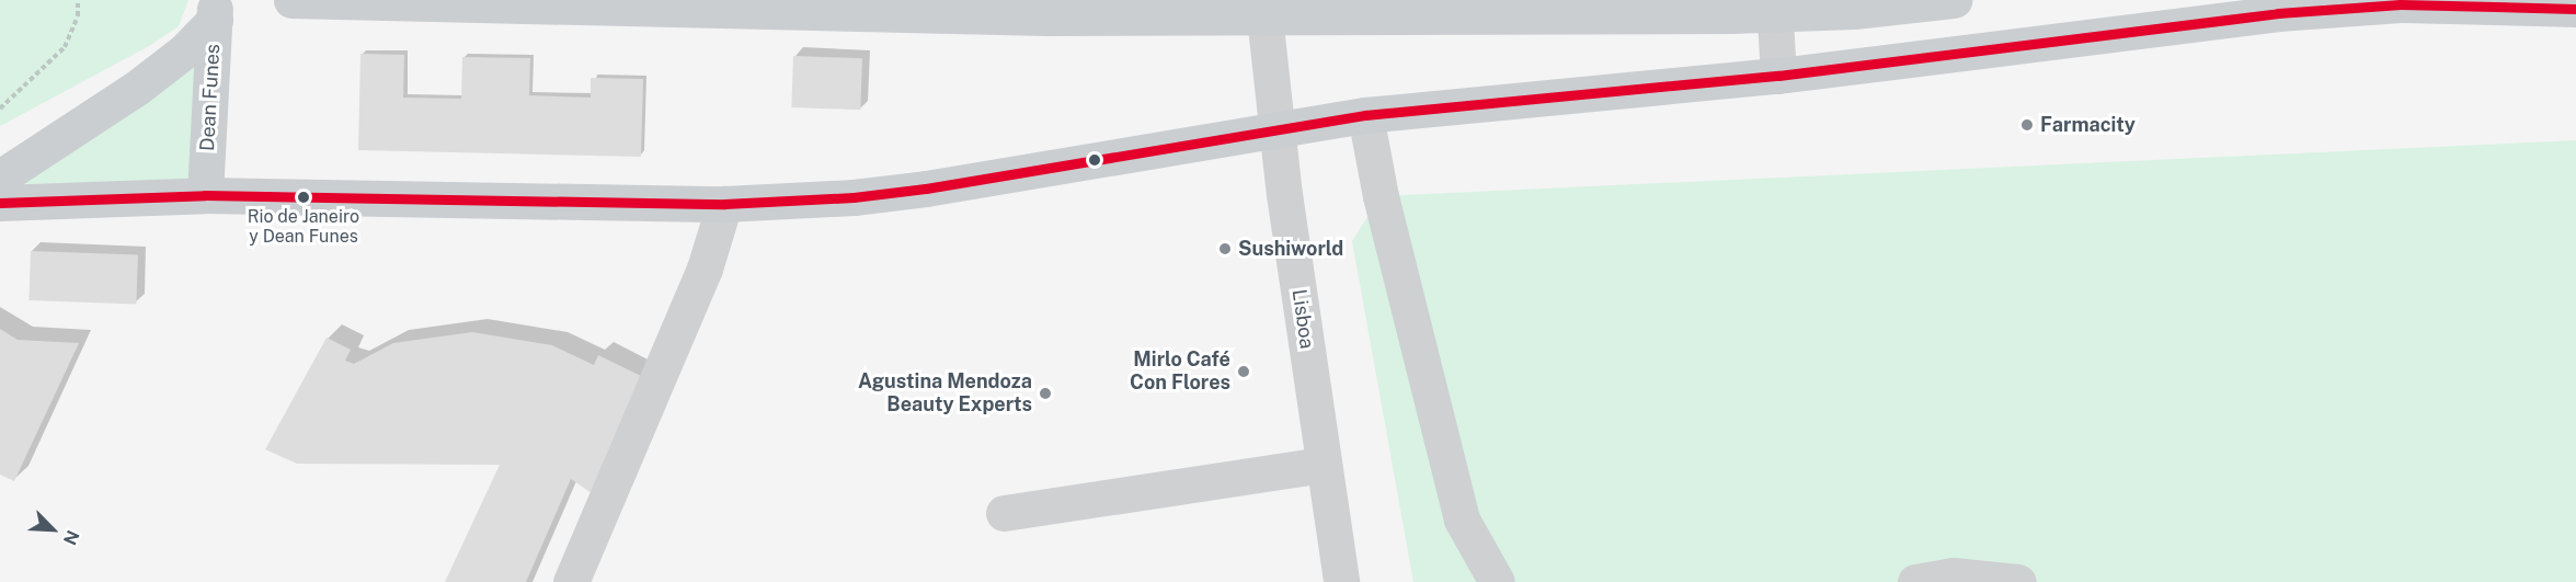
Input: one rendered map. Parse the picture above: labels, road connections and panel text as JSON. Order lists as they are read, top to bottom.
{
  "streets": {
    "main road": ["Dean Funes"],
    "street": ["Lisboa"]
  },
  "places": [
    "Farmacity",
    "Rio de Janeiro y Dean Funes",
    "Sushiworld",
    "Mirlo Café Con Flores",
    "Agustina Mendoza Beauty Experts"
  ],
  "north": "bottom right"
}
